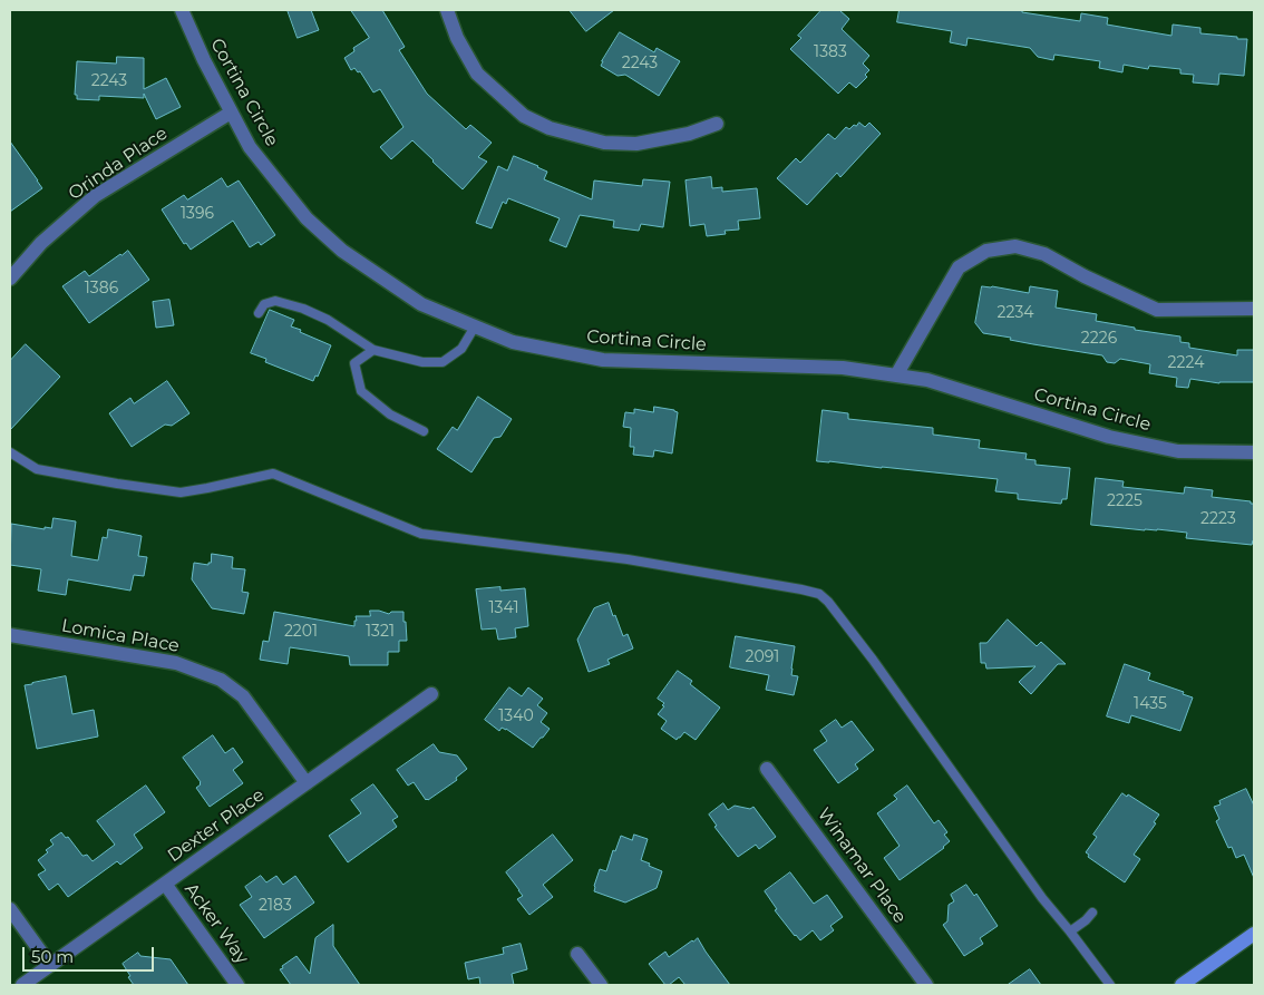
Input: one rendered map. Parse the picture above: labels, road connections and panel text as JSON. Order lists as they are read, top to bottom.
{
  "streets": {
    "street": [
      "Cortina Circle",
      "Orinda Place",
      "Lomica Place",
      "Dexter Place",
      "Winamar Place",
      "Acker Way"
    ]
  },
  "crossings": [
    ["Cortina Circle", "Orinda Place"],
    ["Lomica Place", "Dexter Place"],
    ["Dexter Place", "Acker Way"]
  ],
  "house_numbers": [
    "1383",
    "2243",
    "2243",
    "1396",
    "1386",
    "2234",
    "2226",
    "2224",
    "2225",
    "2223",
    "1341",
    "2201",
    "1321",
    "2091",
    "1435",
    "1340",
    "2183"
  ],
  "scale_bar": "50 m"
}
